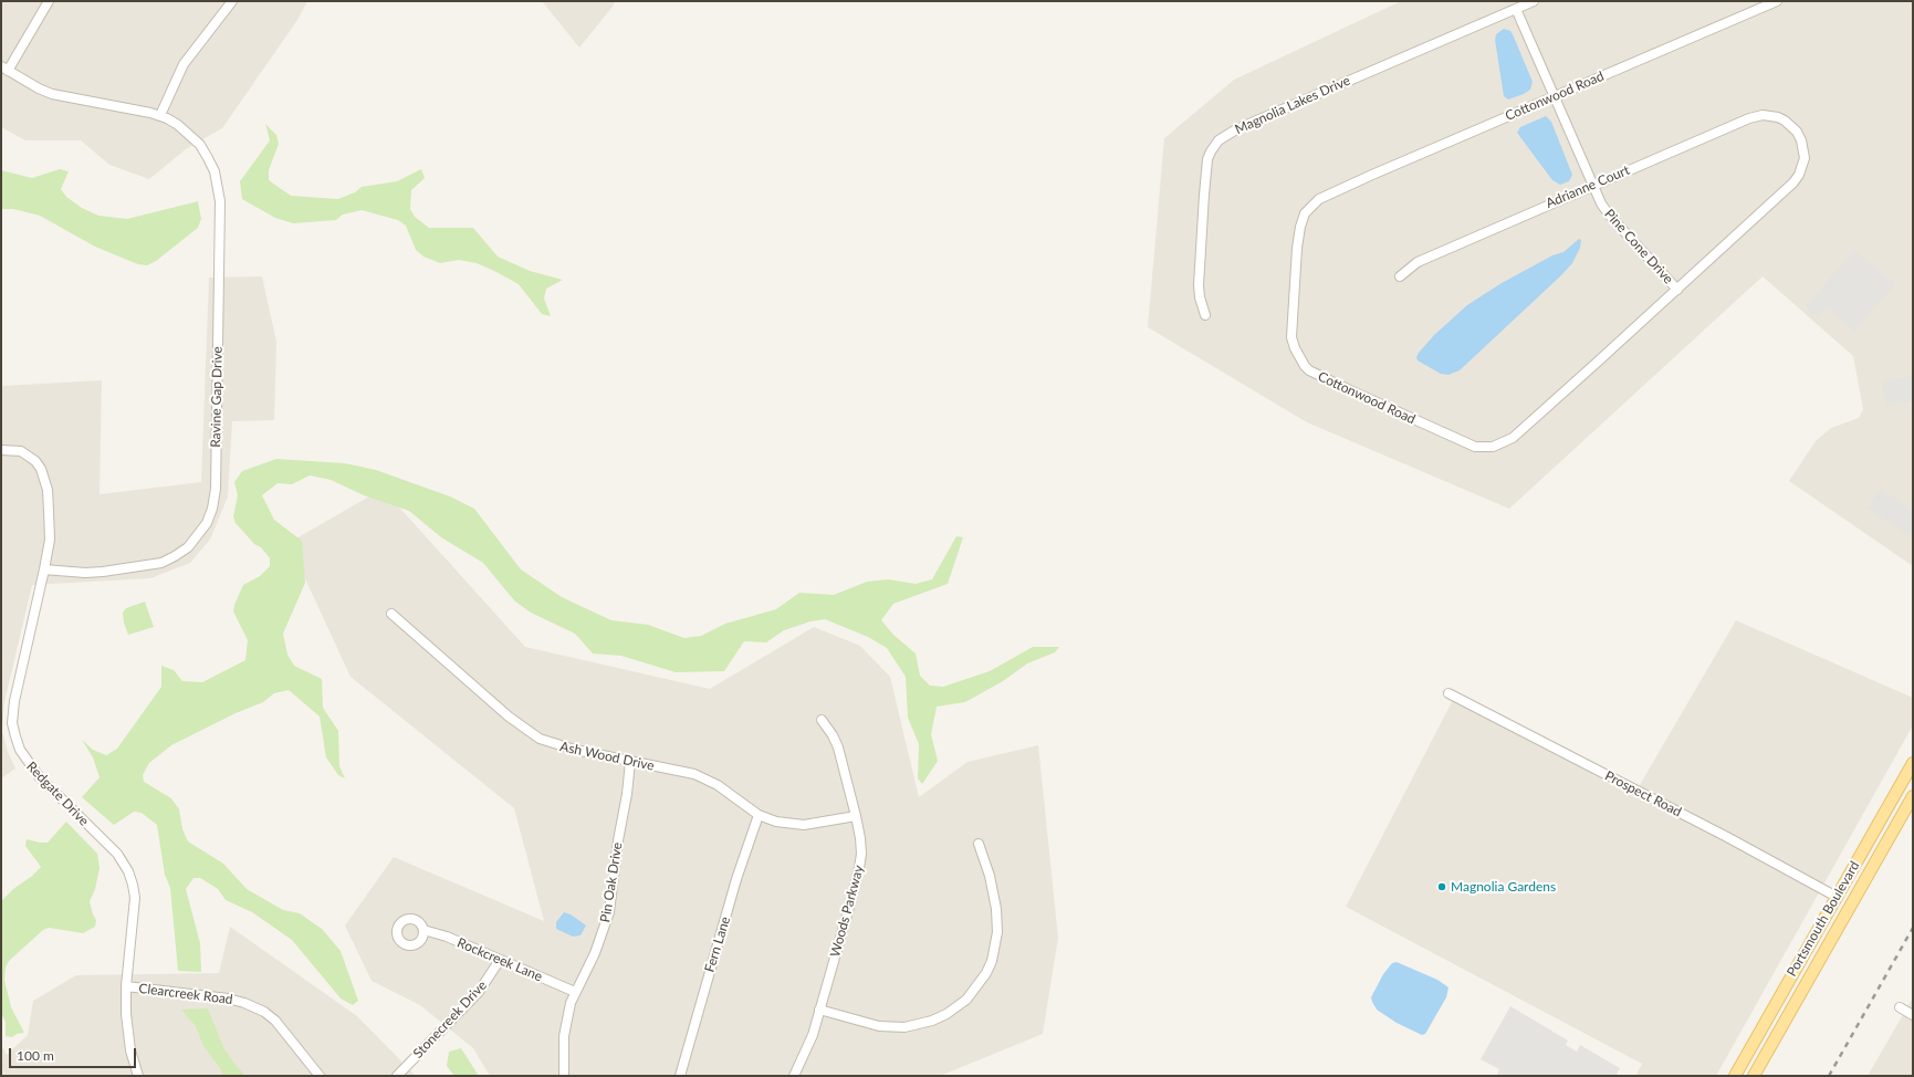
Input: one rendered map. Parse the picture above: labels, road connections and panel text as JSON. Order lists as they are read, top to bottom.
{
  "streets": {
    "main road": ["Portsmouth Boulevard"],
    "street": [
      "Cottonwood Road",
      "Magnolia Lakes Drive",
      "Adrianne Court",
      "Pine Cone Drive",
      "Ravine Gap Drive",
      "Ash Wood Drive",
      "Redgate Drive",
      "Prospect Road",
      "Pin Oak Drive",
      "Woods Parkway",
      "Fern Lane",
      "Rockcreek Lane",
      "Clearcreek Road",
      "Stonecreek Drive"
    ]
  },
  "crossings": [
    ["Cottonwood Road", "Adrianne Court"],
    ["Cottonwood Road", "Pine Cone Drive"],
    ["Magnolia Lakes Drive", "Pine Cone Drive"],
    ["Adrianne Court", "Pine Cone Drive"],
    ["Ravine Gap Drive", "Redgate Drive"],
    ["Ash Wood Drive", "Pin Oak Drive"],
    ["Ash Wood Drive", "Woods Parkway"],
    ["Ash Wood Drive", "Fern Lane"],
    ["Redgate Drive", "Clearcreek Road"],
    ["Prospect Road", "Portsmouth Boulevard"],
    ["Pin Oak Drive", "Rockcreek Lane"],
    ["Rockcreek Lane", "Stonecreek Drive"]
  ],
  "places": ["Magnolia Gardens"],
  "scale_bar": "100 m"
}
